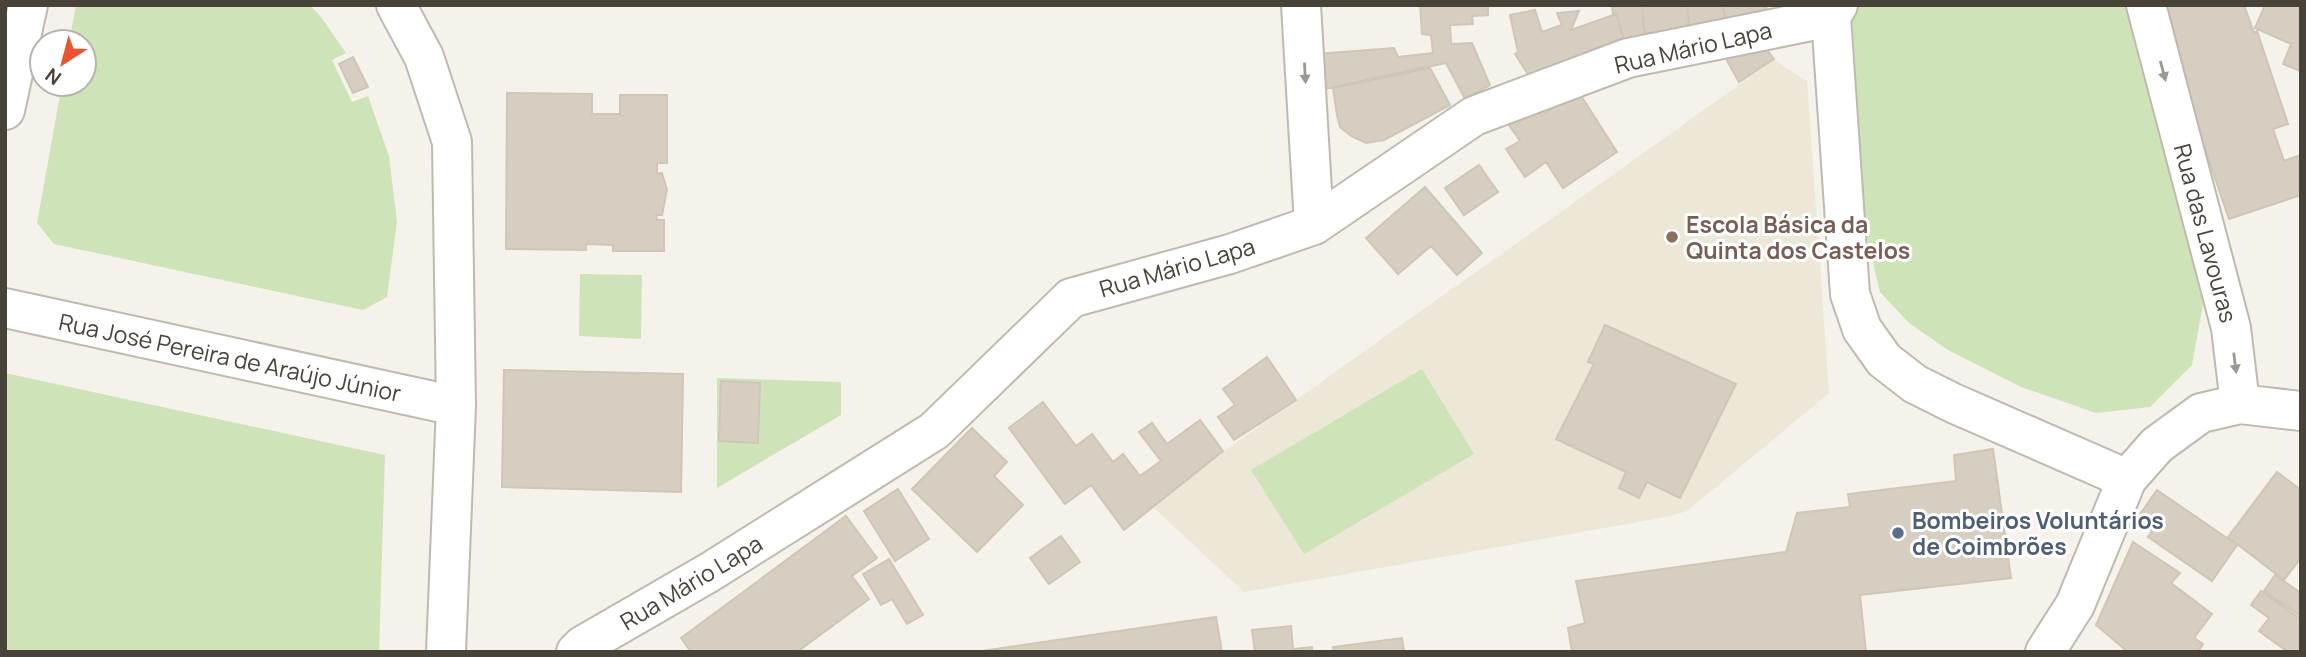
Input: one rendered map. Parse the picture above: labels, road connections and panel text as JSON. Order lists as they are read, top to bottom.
{
  "streets": {
    "street": ["Rua Mário Lapa", "Rua das Lavouras", "Rua José Pereira de Araújo Júnior"]
  },
  "one_way": ["Rua das Lavouras"],
  "places": ["Escola Básica da Quinta dos Castelos", "Bombeiros Voluntários de Coimbrões"],
  "north": "bottom left"
}
